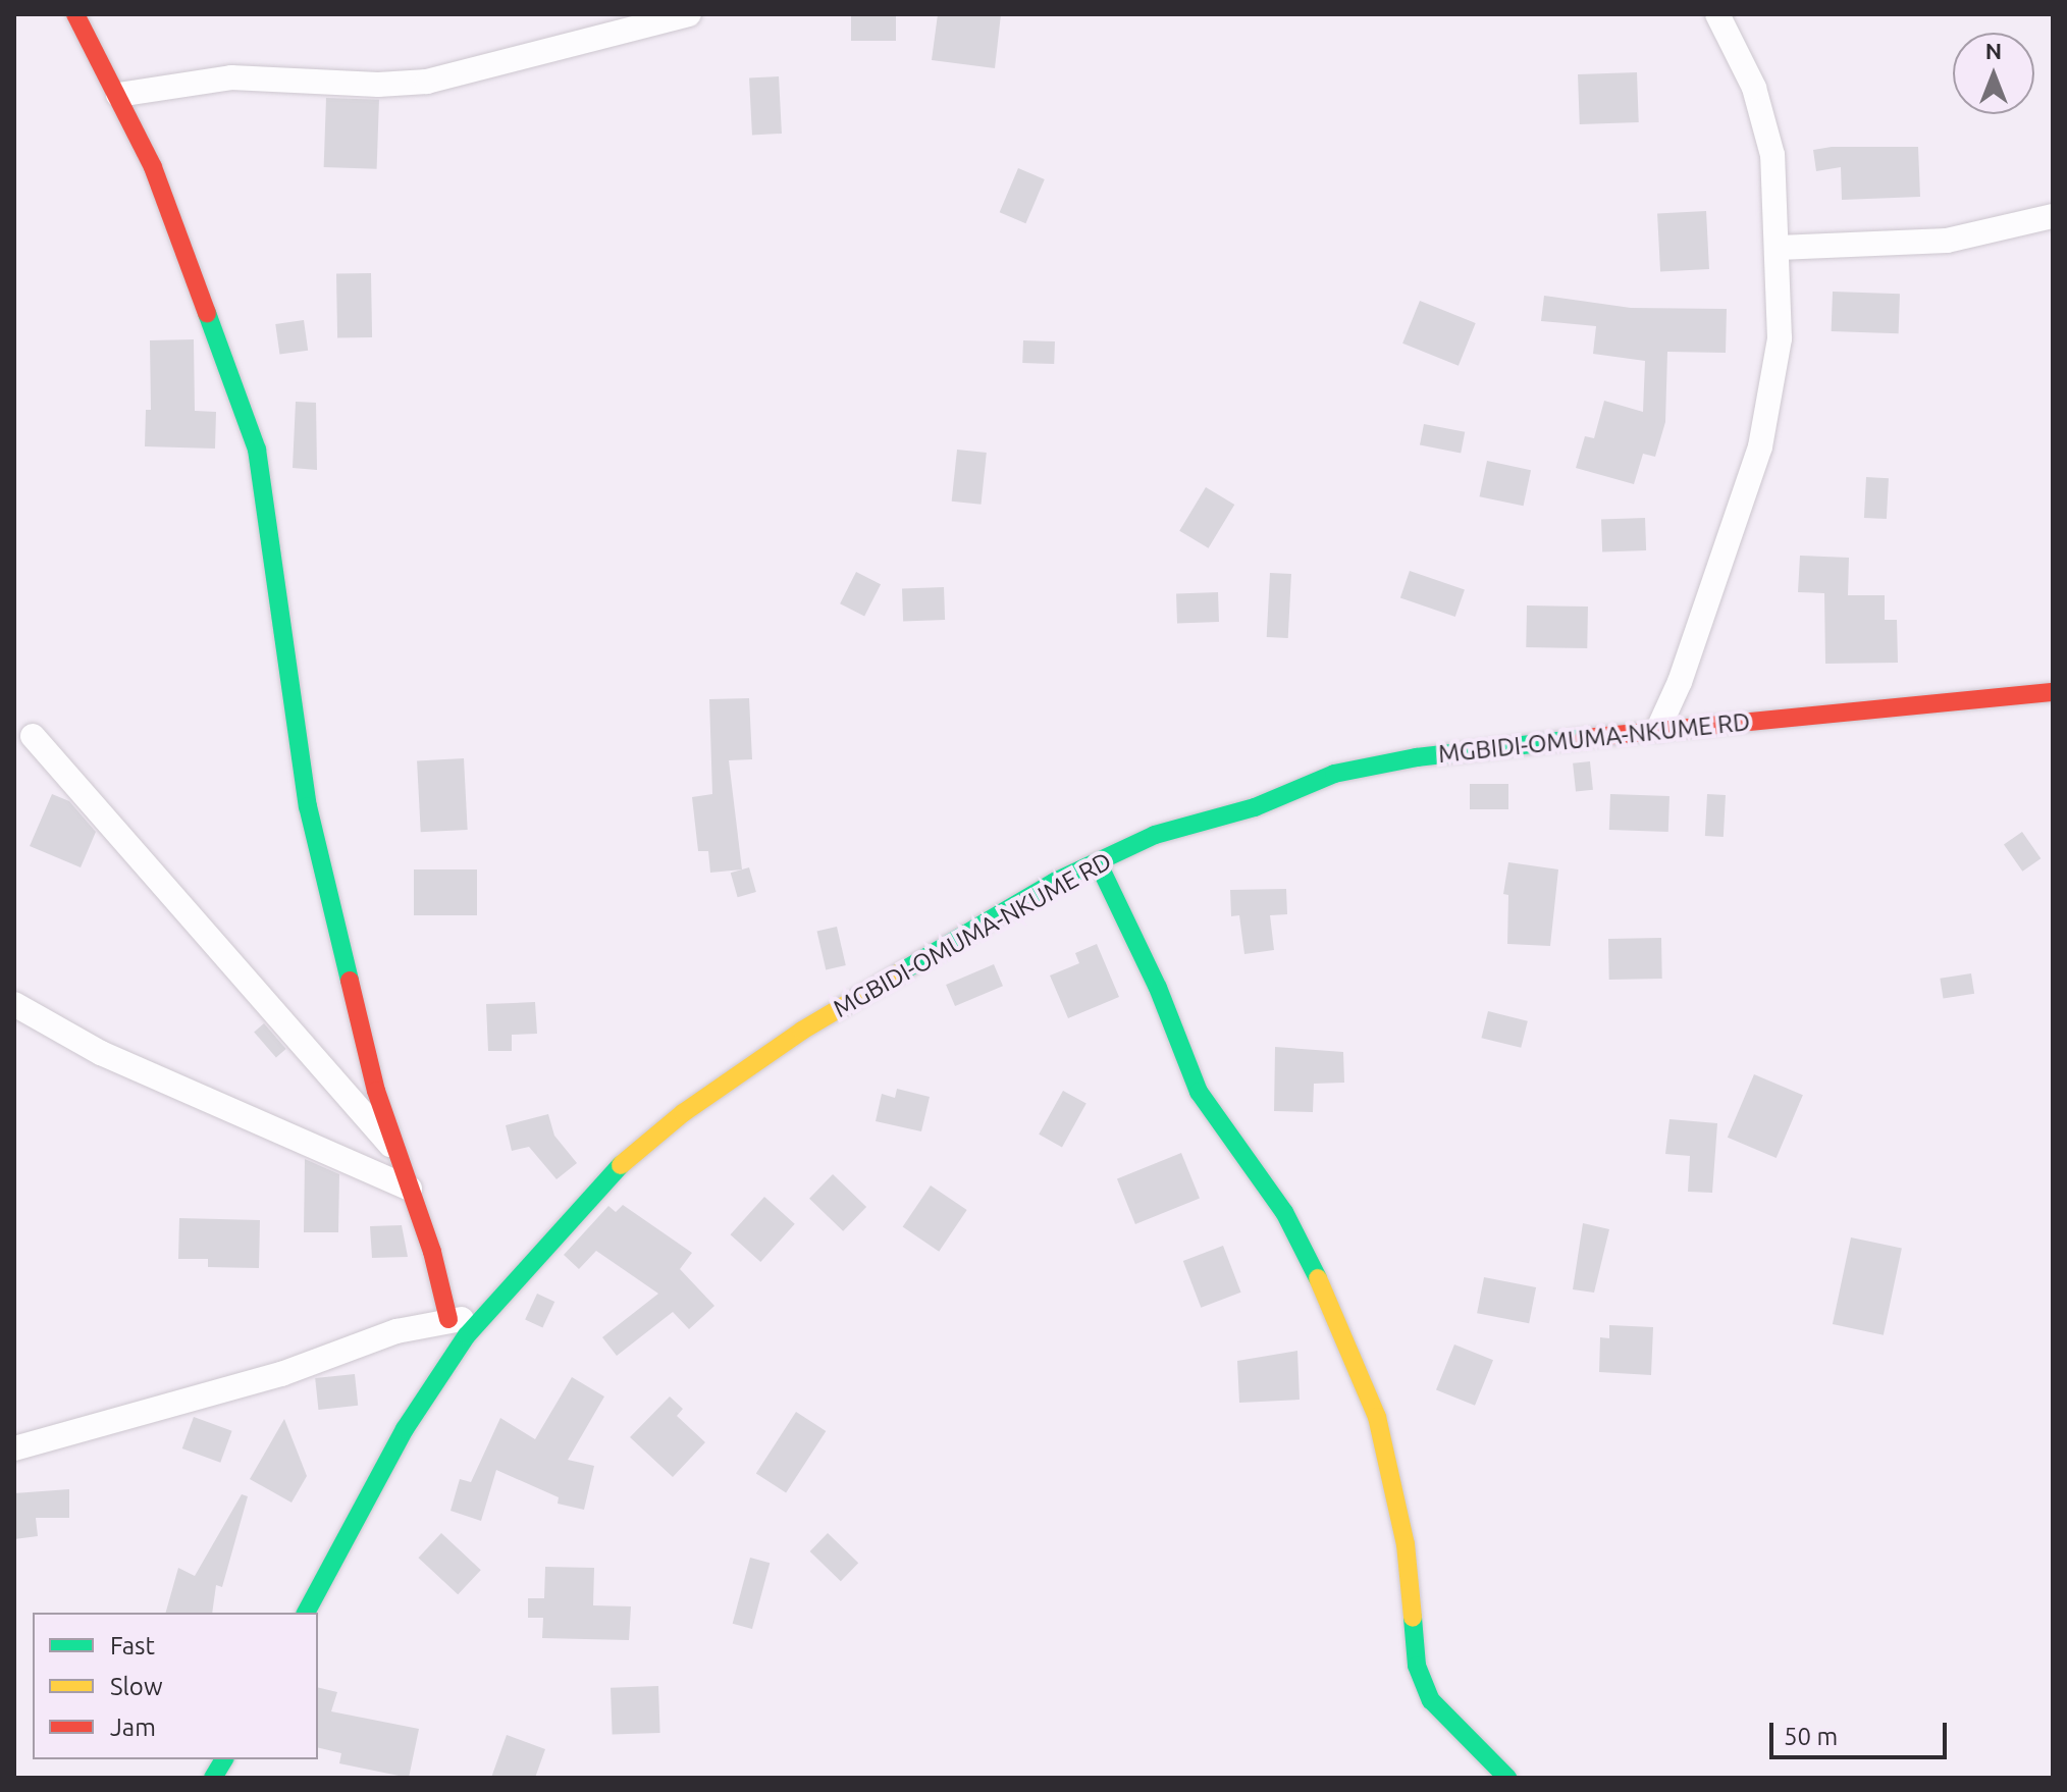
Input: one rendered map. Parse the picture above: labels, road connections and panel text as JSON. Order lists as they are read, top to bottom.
{
  "streets": {
    "street": ["MGBIDI-OMUMA-NKUME RD"]
  },
  "legend": ["Fast", "Slow", "Jam"],
  "scale_bar": "50 m",
  "north": "top"
}
